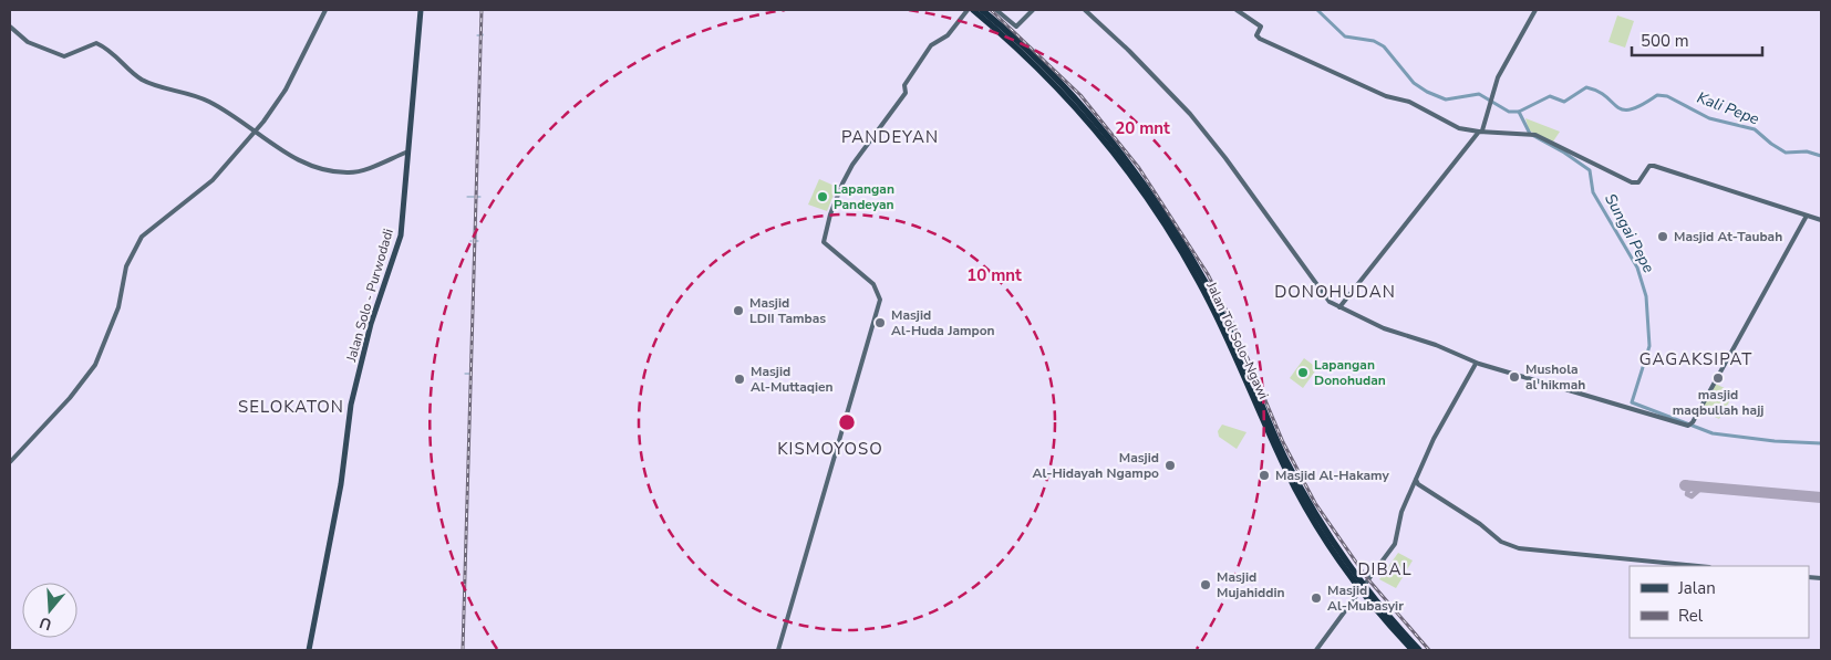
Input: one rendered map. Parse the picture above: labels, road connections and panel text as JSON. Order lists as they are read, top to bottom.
{
  "streets": {
    "highway": ["Jalan Tol Solo–Ngawi"],
    "main road": ["Jalan Solo - Purwodadi"]
  },
  "districts": [
    "PANDEYAN",
    "DONOHUDAN",
    "GAGAKSIPAT",
    "SELOKATON",
    "KISMOYOSO",
    "DIBAL"
  ],
  "water": ["Kali Pepe", "Sungai Pepe"],
  "places": [
    "Lapangan Pandeyan",
    "Masjid At-Taubah",
    "Masjid LDII Tambas",
    "Masjid Al-Huda Jampon",
    "Lapangan Donohudan",
    "Mushola al hikmah",
    "masjid maqbullah hajj",
    "Masjid Al-Muttaqien",
    "Masjid Al-Hidayah Ngampo",
    "Masjid Al-Hakamy",
    "Masjid Mujahiddin",
    "Masjid Al-Mubasyir"
  ],
  "legend": ["Jalan", "Rel"],
  "scale_bar": "500 m",
  "north": "bottom",
  "rings": ["20 mnt", "10 mnt"]
}
